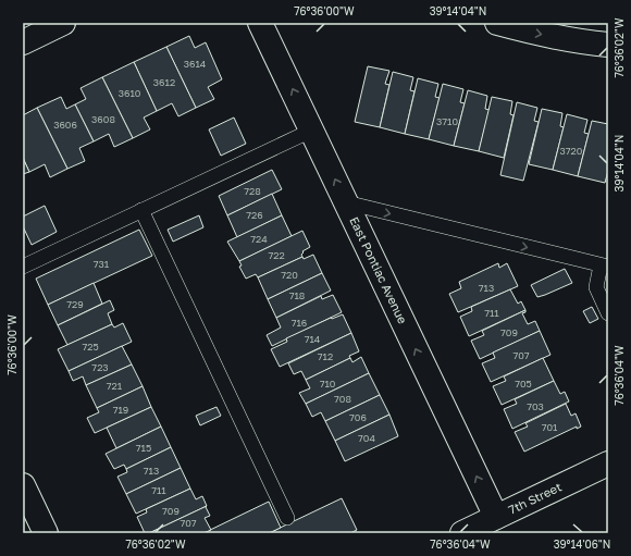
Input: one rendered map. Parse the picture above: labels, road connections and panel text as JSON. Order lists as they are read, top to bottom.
{
  "streets": {
    "street": ["East Pontiac Avenue", "7th Street"]
  },
  "crossings": [
    ["East Pontiac Avenue", "7th Street"]
  ],
  "one_way": ["East Pontiac Avenue"],
  "house_numbers": [
    "3614",
    "3612",
    "3610",
    "3608",
    "3710",
    "3606",
    "3720",
    "728",
    "726",
    "724",
    "722",
    "731",
    "720",
    "713",
    "718",
    "729",
    "711",
    "716",
    "709",
    "714",
    "725",
    "707",
    "712",
    "723",
    "710",
    "705",
    "721",
    "708",
    "703",
    "719",
    "706",
    "701",
    "704",
    "715",
    "713",
    "711",
    "709",
    "707"
  ],
  "coordinates": [
    "76°36'00\"W",
    "39°14'04\"N",
    "76°36'02\"W",
    "76°36'04\"W",
    "39°14'06\"N"
  ]
}
